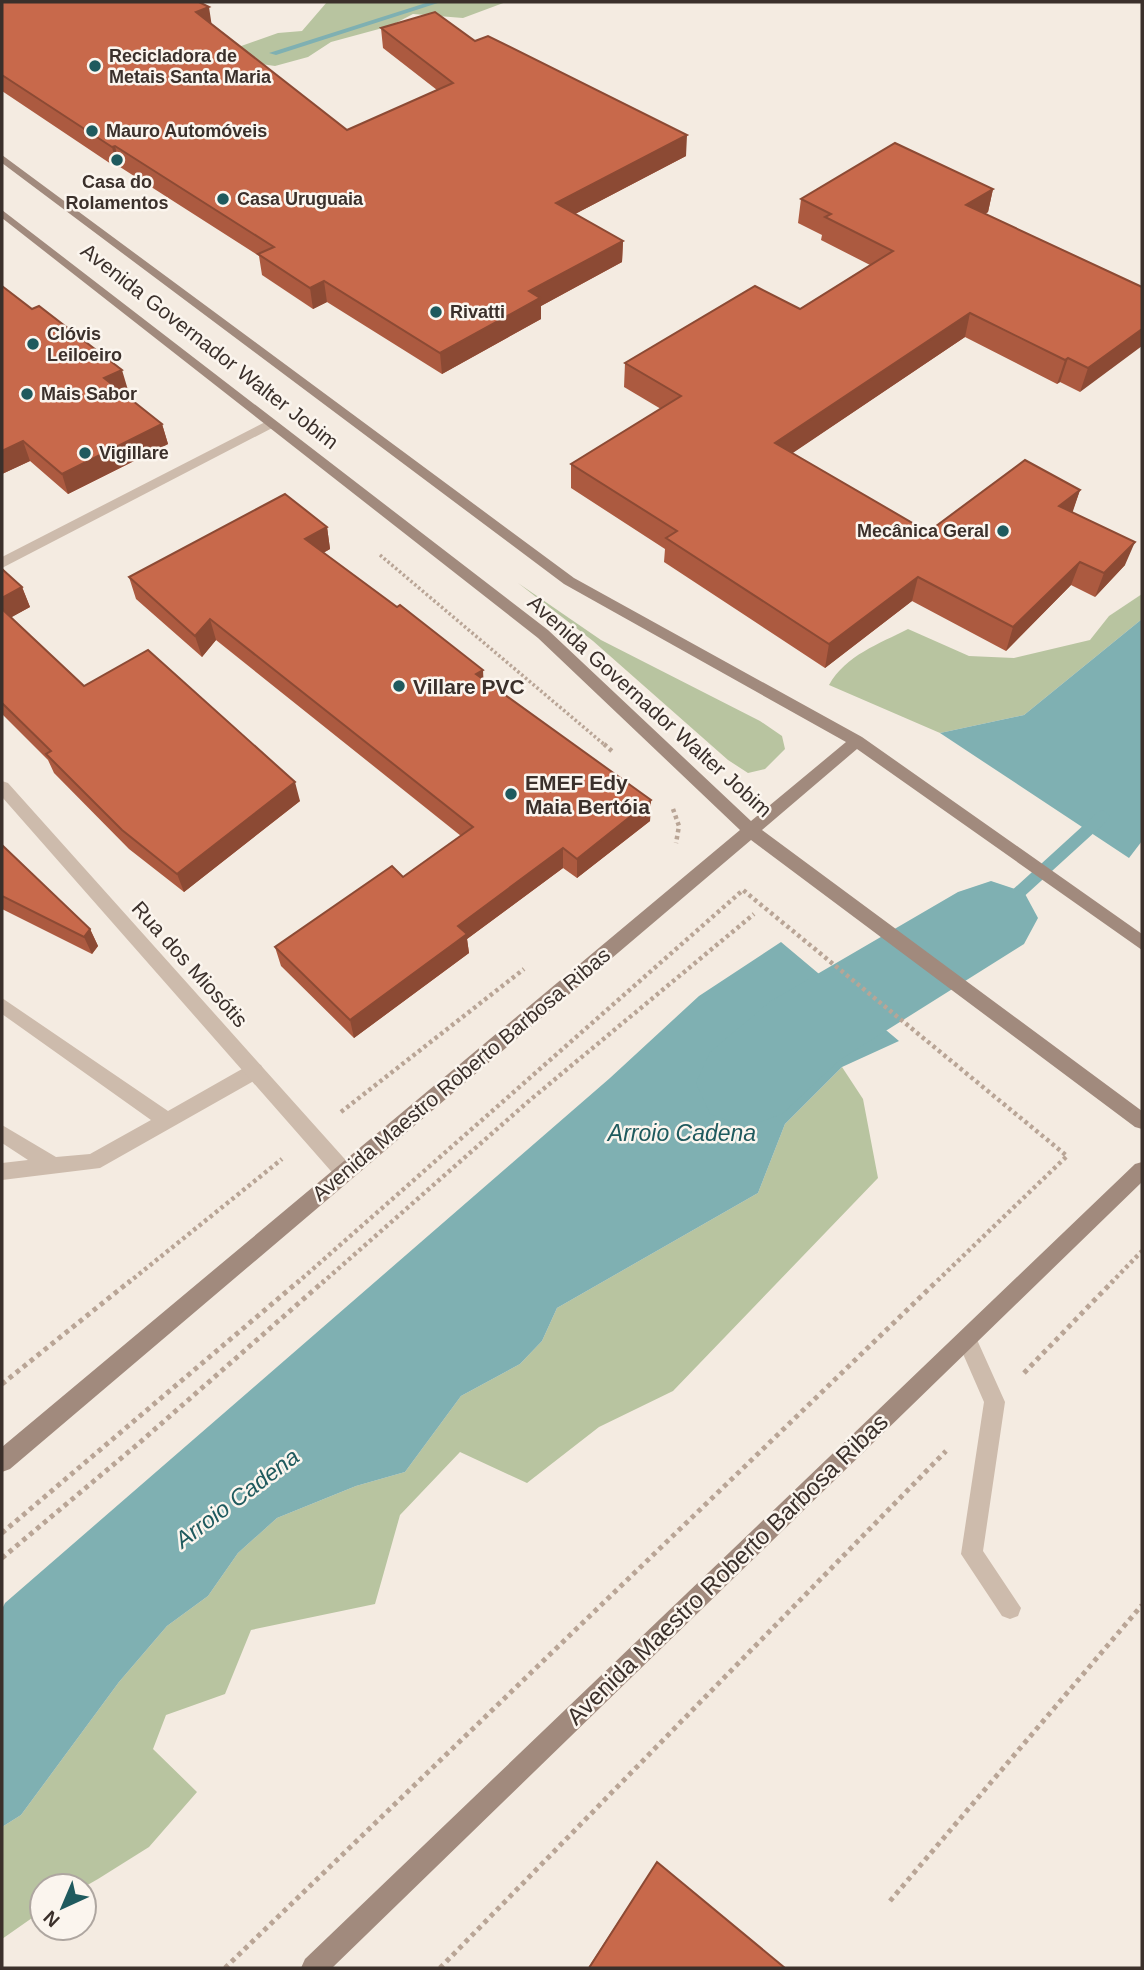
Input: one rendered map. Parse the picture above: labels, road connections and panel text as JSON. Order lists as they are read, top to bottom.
{
  "streets": {
    "main road": ["Avenida Governador Walter Jobim", "Avenida Maestro Roberto Barbosa Ribas"],
    "street": ["Rua dos Miosótis"]
  },
  "crossings": [
    ["Avenida Governador Walter Jobim", "Avenida Maestro Roberto Barbosa Ribas"],
    ["Rua dos Miosótis", "Avenida Maestro Roberto Barbosa Ribas"]
  ],
  "water": ["Arroio Cadena"],
  "places": [
    "Recicladora de Metais Santa Maria",
    "Mauro Automóveis",
    "Casa do Rolamentos",
    "Casa Uruguaia",
    "Rivatti",
    "Clóvis Leiloeiro",
    "Mais Sabor",
    "Vigillare",
    "Mecânica Geral",
    "Villare PVC",
    "EMEF Edy Maia Bertóia"
  ],
  "north": "bottom left"
}
